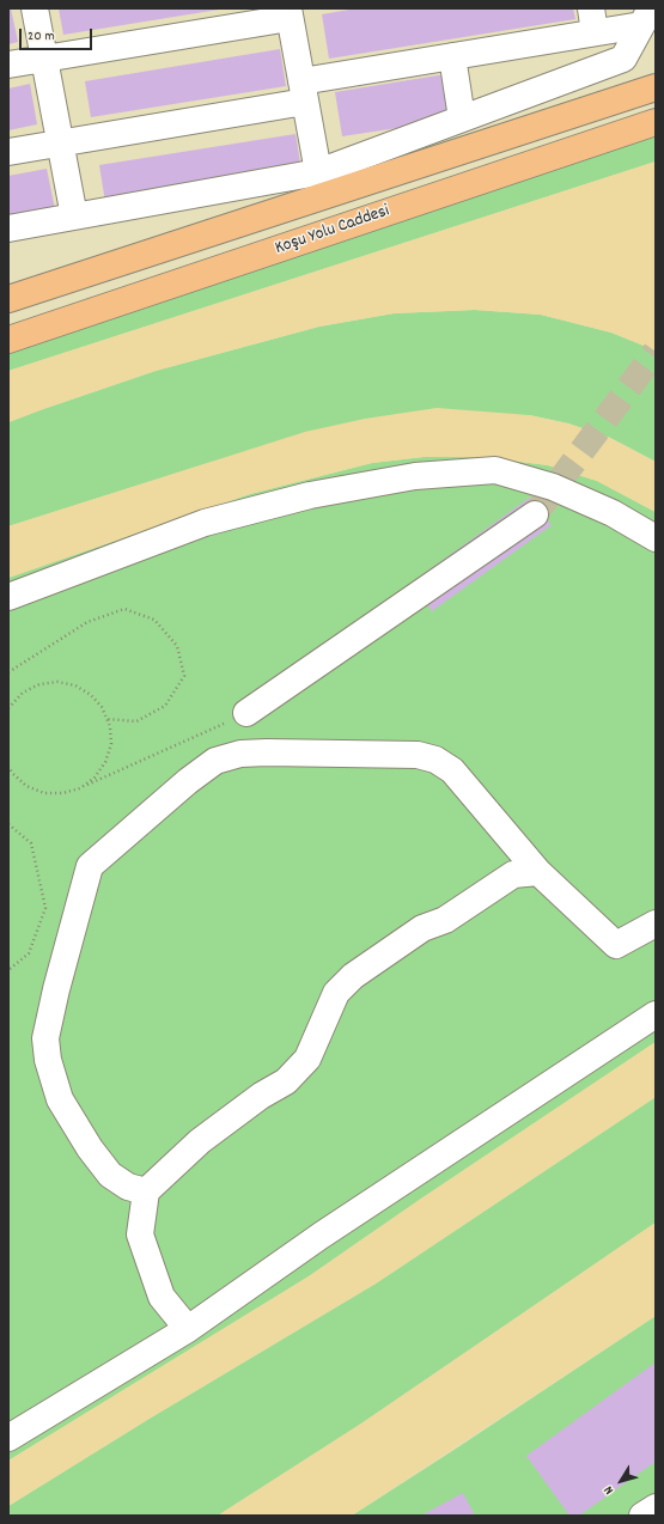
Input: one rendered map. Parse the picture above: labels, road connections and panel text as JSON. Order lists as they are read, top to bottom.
{
  "streets": {
    "main road": ["Koşu Yolu Caddesi"]
  },
  "scale_bar": "20 m",
  "north": "bottom left"
}
